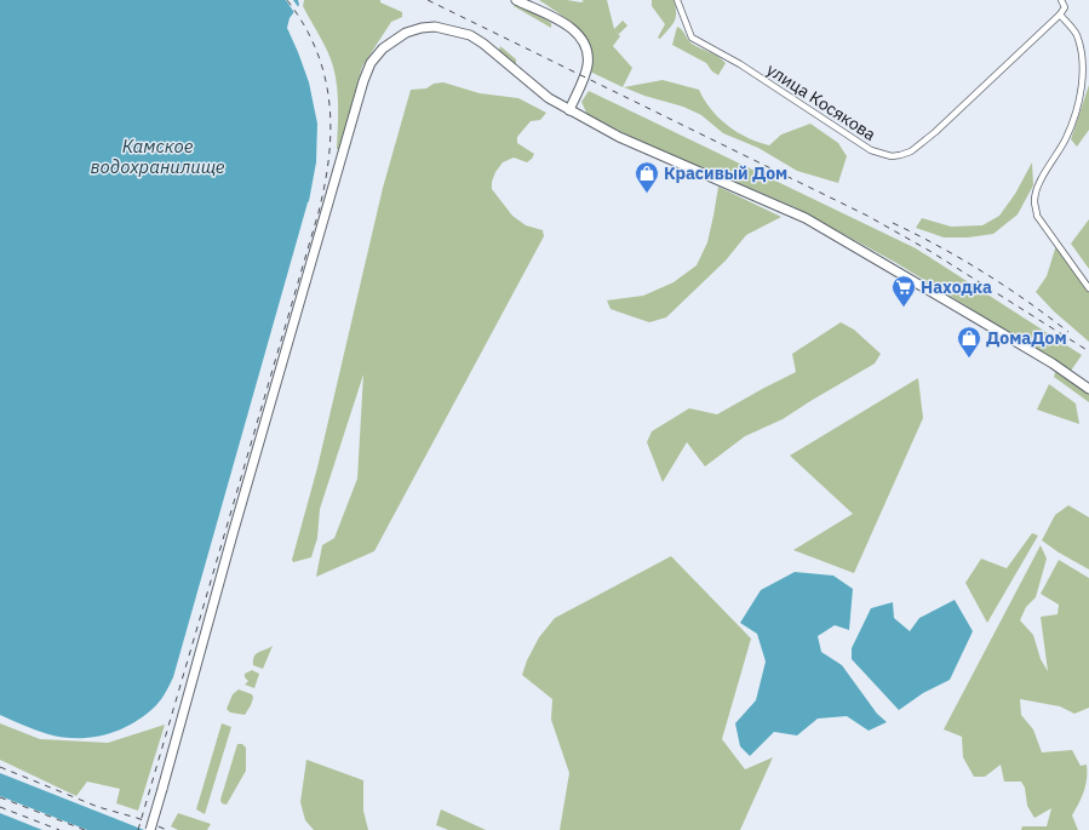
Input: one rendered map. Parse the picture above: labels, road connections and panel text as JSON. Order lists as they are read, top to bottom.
{
  "streets": {
    "street": ["улица Косякова"]
  },
  "water": ["Камское водохранилище"],
  "places": {
    "shop": ["Красивый Дом", "ДомаДом"],
    "supermarket": ["Находка"]
  }
}
